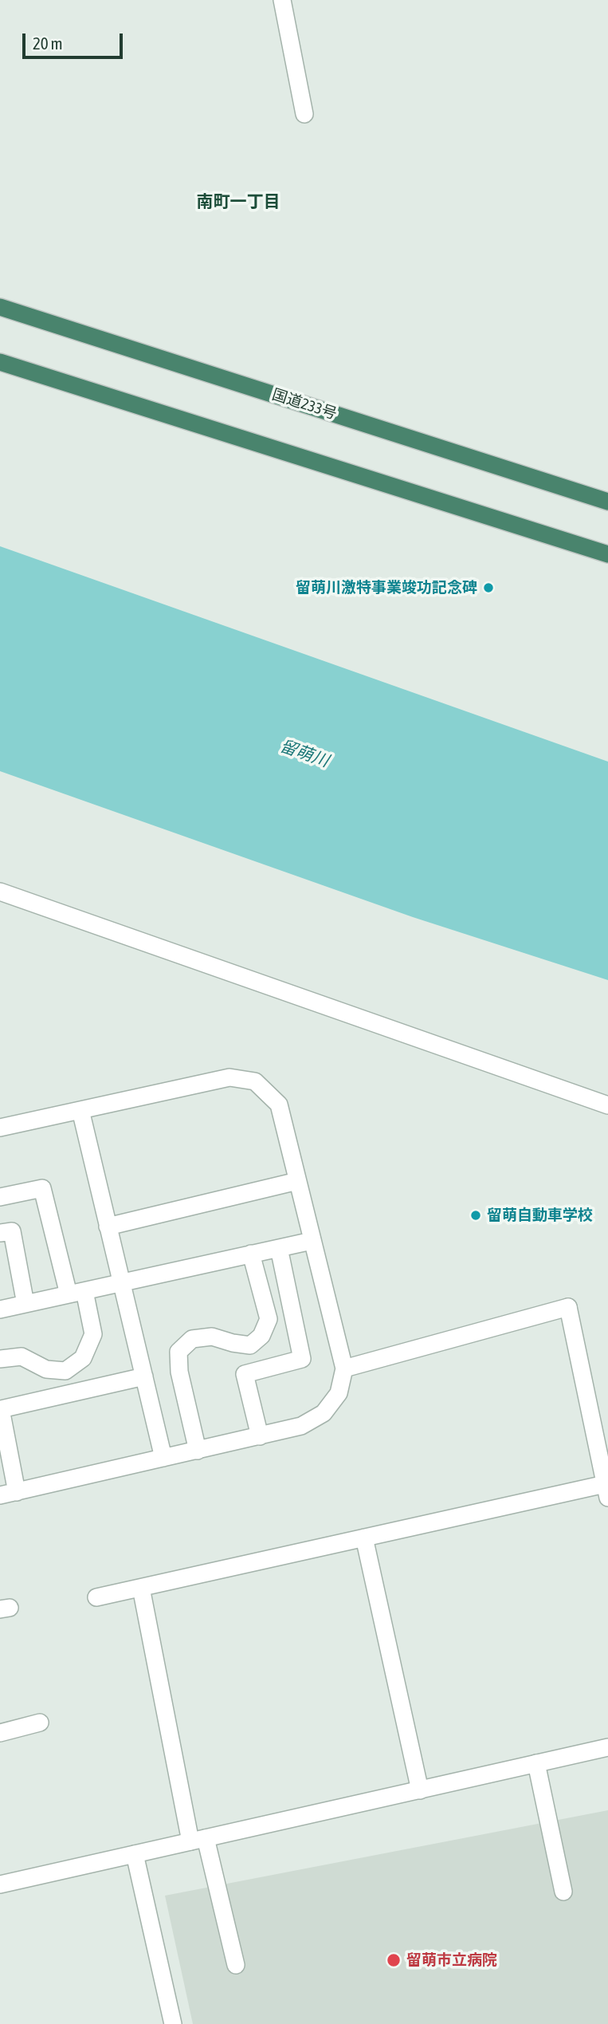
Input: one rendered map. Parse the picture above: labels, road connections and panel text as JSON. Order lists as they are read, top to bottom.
{
  "streets": {
    "highway": ["国道233号"]
  },
  "districts": ["南町一丁目"],
  "water": ["留萌川"],
  "places": ["留萌川激特事業竣功記念碑", "留萌自動車学校", "留萌市立病院"],
  "scale_bar": "20 m"
}
